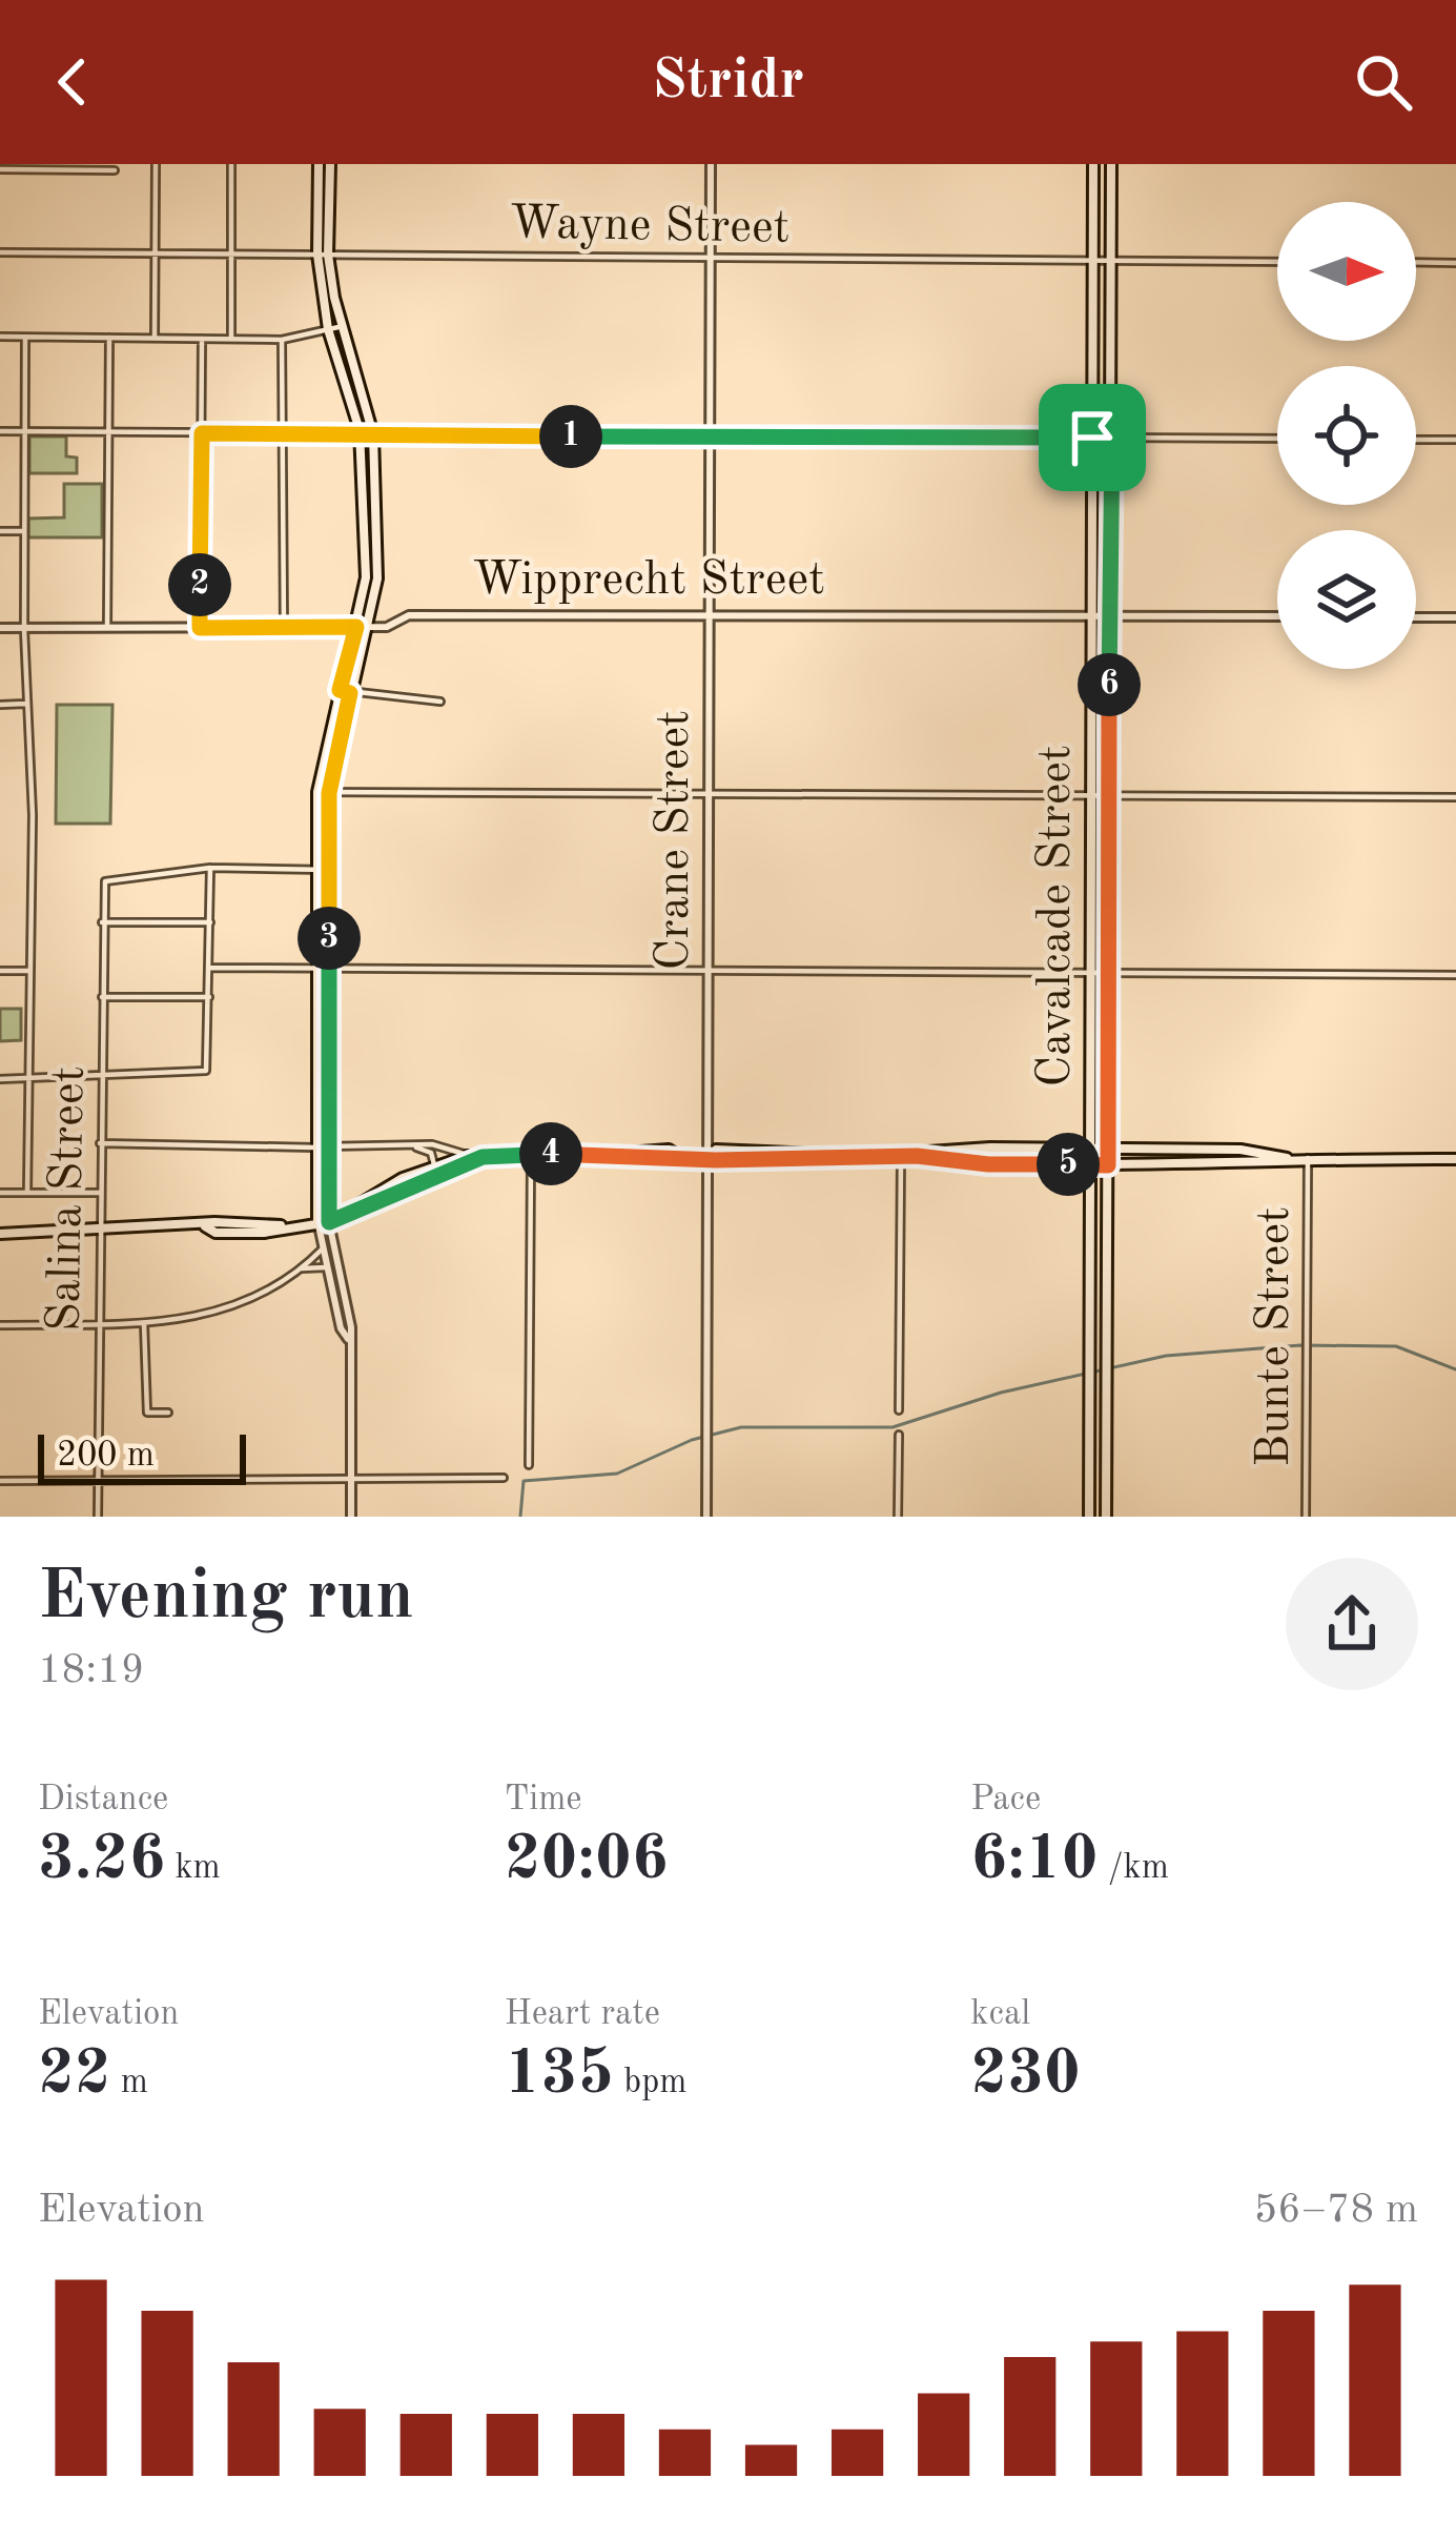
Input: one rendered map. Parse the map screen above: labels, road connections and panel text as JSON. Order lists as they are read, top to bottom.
{
  "streets": {
    "main road": ["Cavalcade Street"],
    "street": [
      "Wayne Street",
      "Wipprecht Street",
      "Crane Street",
      "Salina Street",
      "Bunte Street"
    ]
  },
  "crossings": [
    ["Wayne Street", "Crane Street"],
    ["Wayne Street", "Cavalcade Street"],
    ["Wipprecht Street", "Crane Street"],
    ["Wipprecht Street", "Cavalcade Street"]
  ],
  "scale_bar": "200 m",
  "north": "right",
  "page": {
    "header": "Stridr",
    "pins": [
      "1",
      "2",
      "6",
      "3",
      "4",
      "5"
    ],
    "scale": "200 m",
    "heading": ["Evening run", "18:19"],
    "stats": [
      ["Distance", "3.26 km"],
      ["Time", "20:06"],
      ["Pace", "6:10 /km"],
      ["Elevation", "22 m"],
      ["Heart rate", "135 bpm"],
      ["kcal", "230"]
    ],
    "chart": ["Elevation", "56–78 m"]
  }
}
